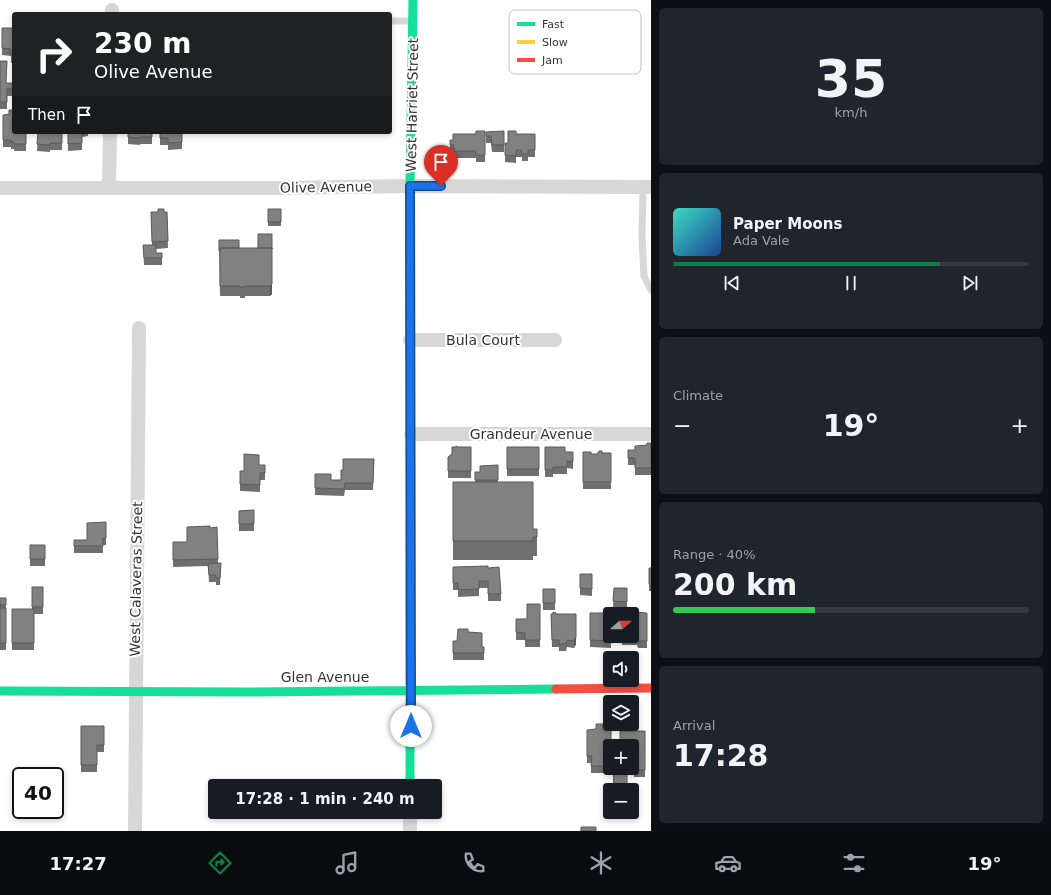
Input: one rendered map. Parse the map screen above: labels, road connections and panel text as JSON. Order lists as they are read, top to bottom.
{
  "streets": {
    "street": [
      "West Harriet Street",
      "Olive Avenue",
      "Bula Court",
      "Grandeur Avenue",
      "West Calaveras Street",
      "Glen Avenue"
    ]
  },
  "crossings": [
    ["West Harriet Street", "Olive Avenue"],
    ["West Harriet Street", "Bula Court"],
    ["West Harriet Street", "Grandeur Avenue"],
    ["West Harriet Street", "Glen Avenue"],
    ["West Calaveras Street", "Glen Avenue"]
  ],
  "legend": ["Fast", "Slow", "Jam"],
  "north": "right",
  "page": {
    "tile": [
      ["35", "km/h"],
      "Climate",
      ["Range · 40%", "200 km"],
      ["Arrival", "17:28"]
    ],
    "turn": ["230 m", "Olive Avenue"],
    "then": "Then",
    "song": ["Paper Moons", "Ada Vale"],
    "heat": ["−", "19°", "+"],
    "map_buttons": ["+", "−"],
    "limit": "40",
    "trip": "17:28 · 1 min · 240 m",
    "tabs": ["17:27", "19°"]
  }
}
